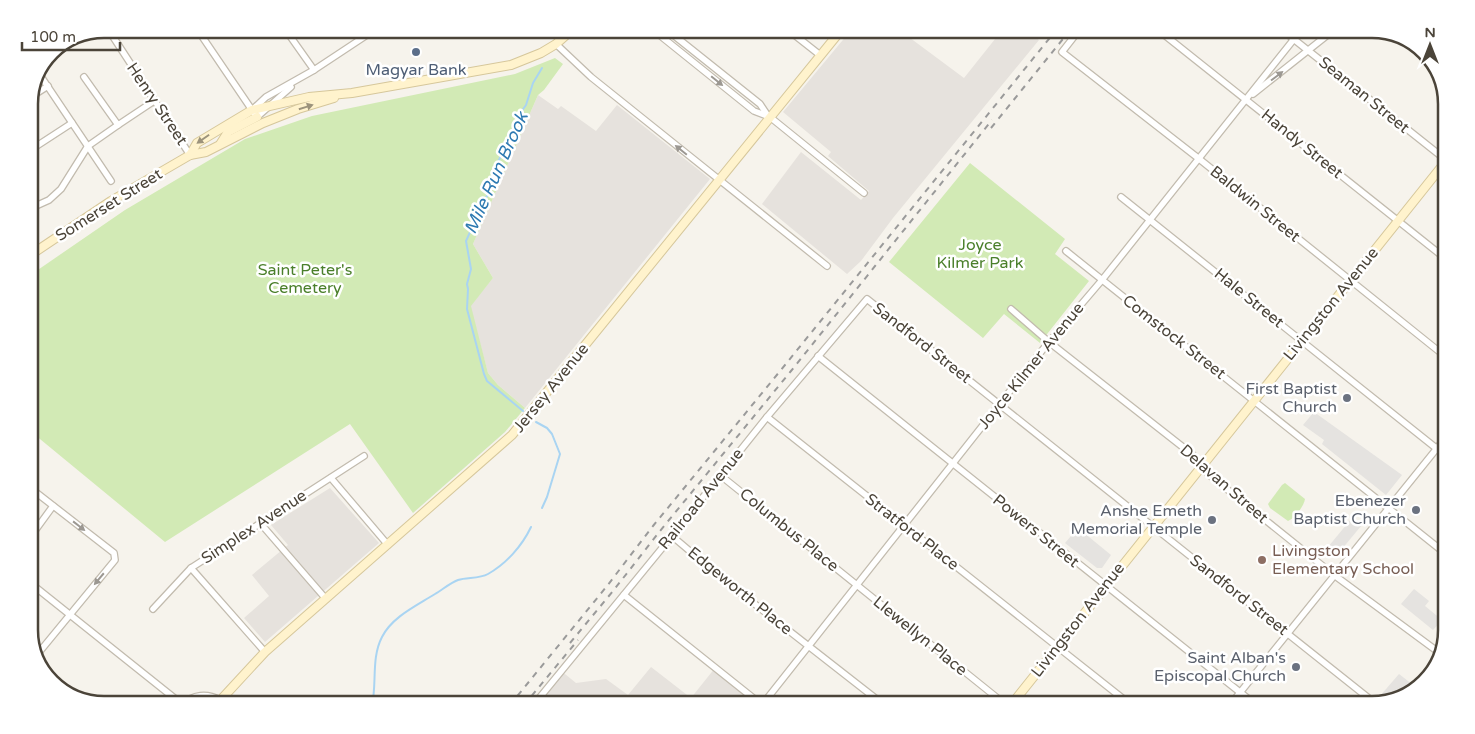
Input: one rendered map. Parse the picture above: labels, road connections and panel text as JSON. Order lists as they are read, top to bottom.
{
  "streets": {
    "main road": ["Somerset Street", "Livingston Avenue", "Jersey Avenue"],
    "street": [
      "Seaman Street",
      "Henry Street",
      "Handy Street",
      "Baldwin Street",
      "Hale Street",
      "Comstock Street",
      "Sandford Street",
      "Joyce Kilmer Avenue",
      "Delavan Street",
      "Railroad Avenue",
      "Simplex Avenue",
      "Columbus Place",
      "Powers Street",
      "Stratford Place",
      "Edgeworth Place",
      "Llewellyn Place"
    ]
  },
  "crossings": [
    ["Seaman Street", "Joyce Kilmer Avenue"],
    ["Henry Street", "Somerset Street"],
    ["Handy Street", "Livingston Avenue"],
    ["Handy Street", "Joyce Kilmer Avenue"],
    ["Baldwin Street", "Livingston Avenue"],
    ["Baldwin Street", "Joyce Kilmer Avenue"],
    ["Hale Street", "Livingston Avenue"],
    ["Hale Street", "Joyce Kilmer Avenue"],
    ["Livingston Avenue", "Comstock Street"],
    ["Livingston Avenue", "Sandford Street"],
    ["Livingston Avenue", "Delavan Street"],
    ["Livingston Avenue", "Powers Street"],
    ["Livingston Avenue", "Stratford Place"],
    ["Comstock Street", "Joyce Kilmer Avenue"],
    ["Sandford Street", "Joyce Kilmer Avenue"],
    ["Sandford Street", "Railroad Avenue"],
    ["Joyce Kilmer Avenue", "Delavan Street"],
    ["Joyce Kilmer Avenue", "Columbus Place"],
    ["Joyce Kilmer Avenue", "Powers Street"],
    ["Joyce Kilmer Avenue", "Stratford Place"],
    ["Joyce Kilmer Avenue", "Edgeworth Place"],
    ["Joyce Kilmer Avenue", "Llewellyn Place"],
    ["Railroad Avenue", "Columbus Place"],
    ["Railroad Avenue", "Powers Street"],
    ["Railroad Avenue", "Stratford Place"],
    ["Railroad Avenue", "Edgeworth Place"],
    ["Columbus Place", "Llewellyn Place"]
  ],
  "water": ["Mile Run Brook"],
  "parks": ["Joyce Kilmer Park", "Saint Peter's Cemetery"],
  "places": [
    "Magyar Bank",
    "First Baptist Church",
    "Ebenezer Baptist Church",
    "Anshe Emeth Memorial Temple",
    "Livingston Elementary School",
    "Saint Alban's Episcopal Church"
  ],
  "scale_bar": "100 m",
  "north": "top"
}
